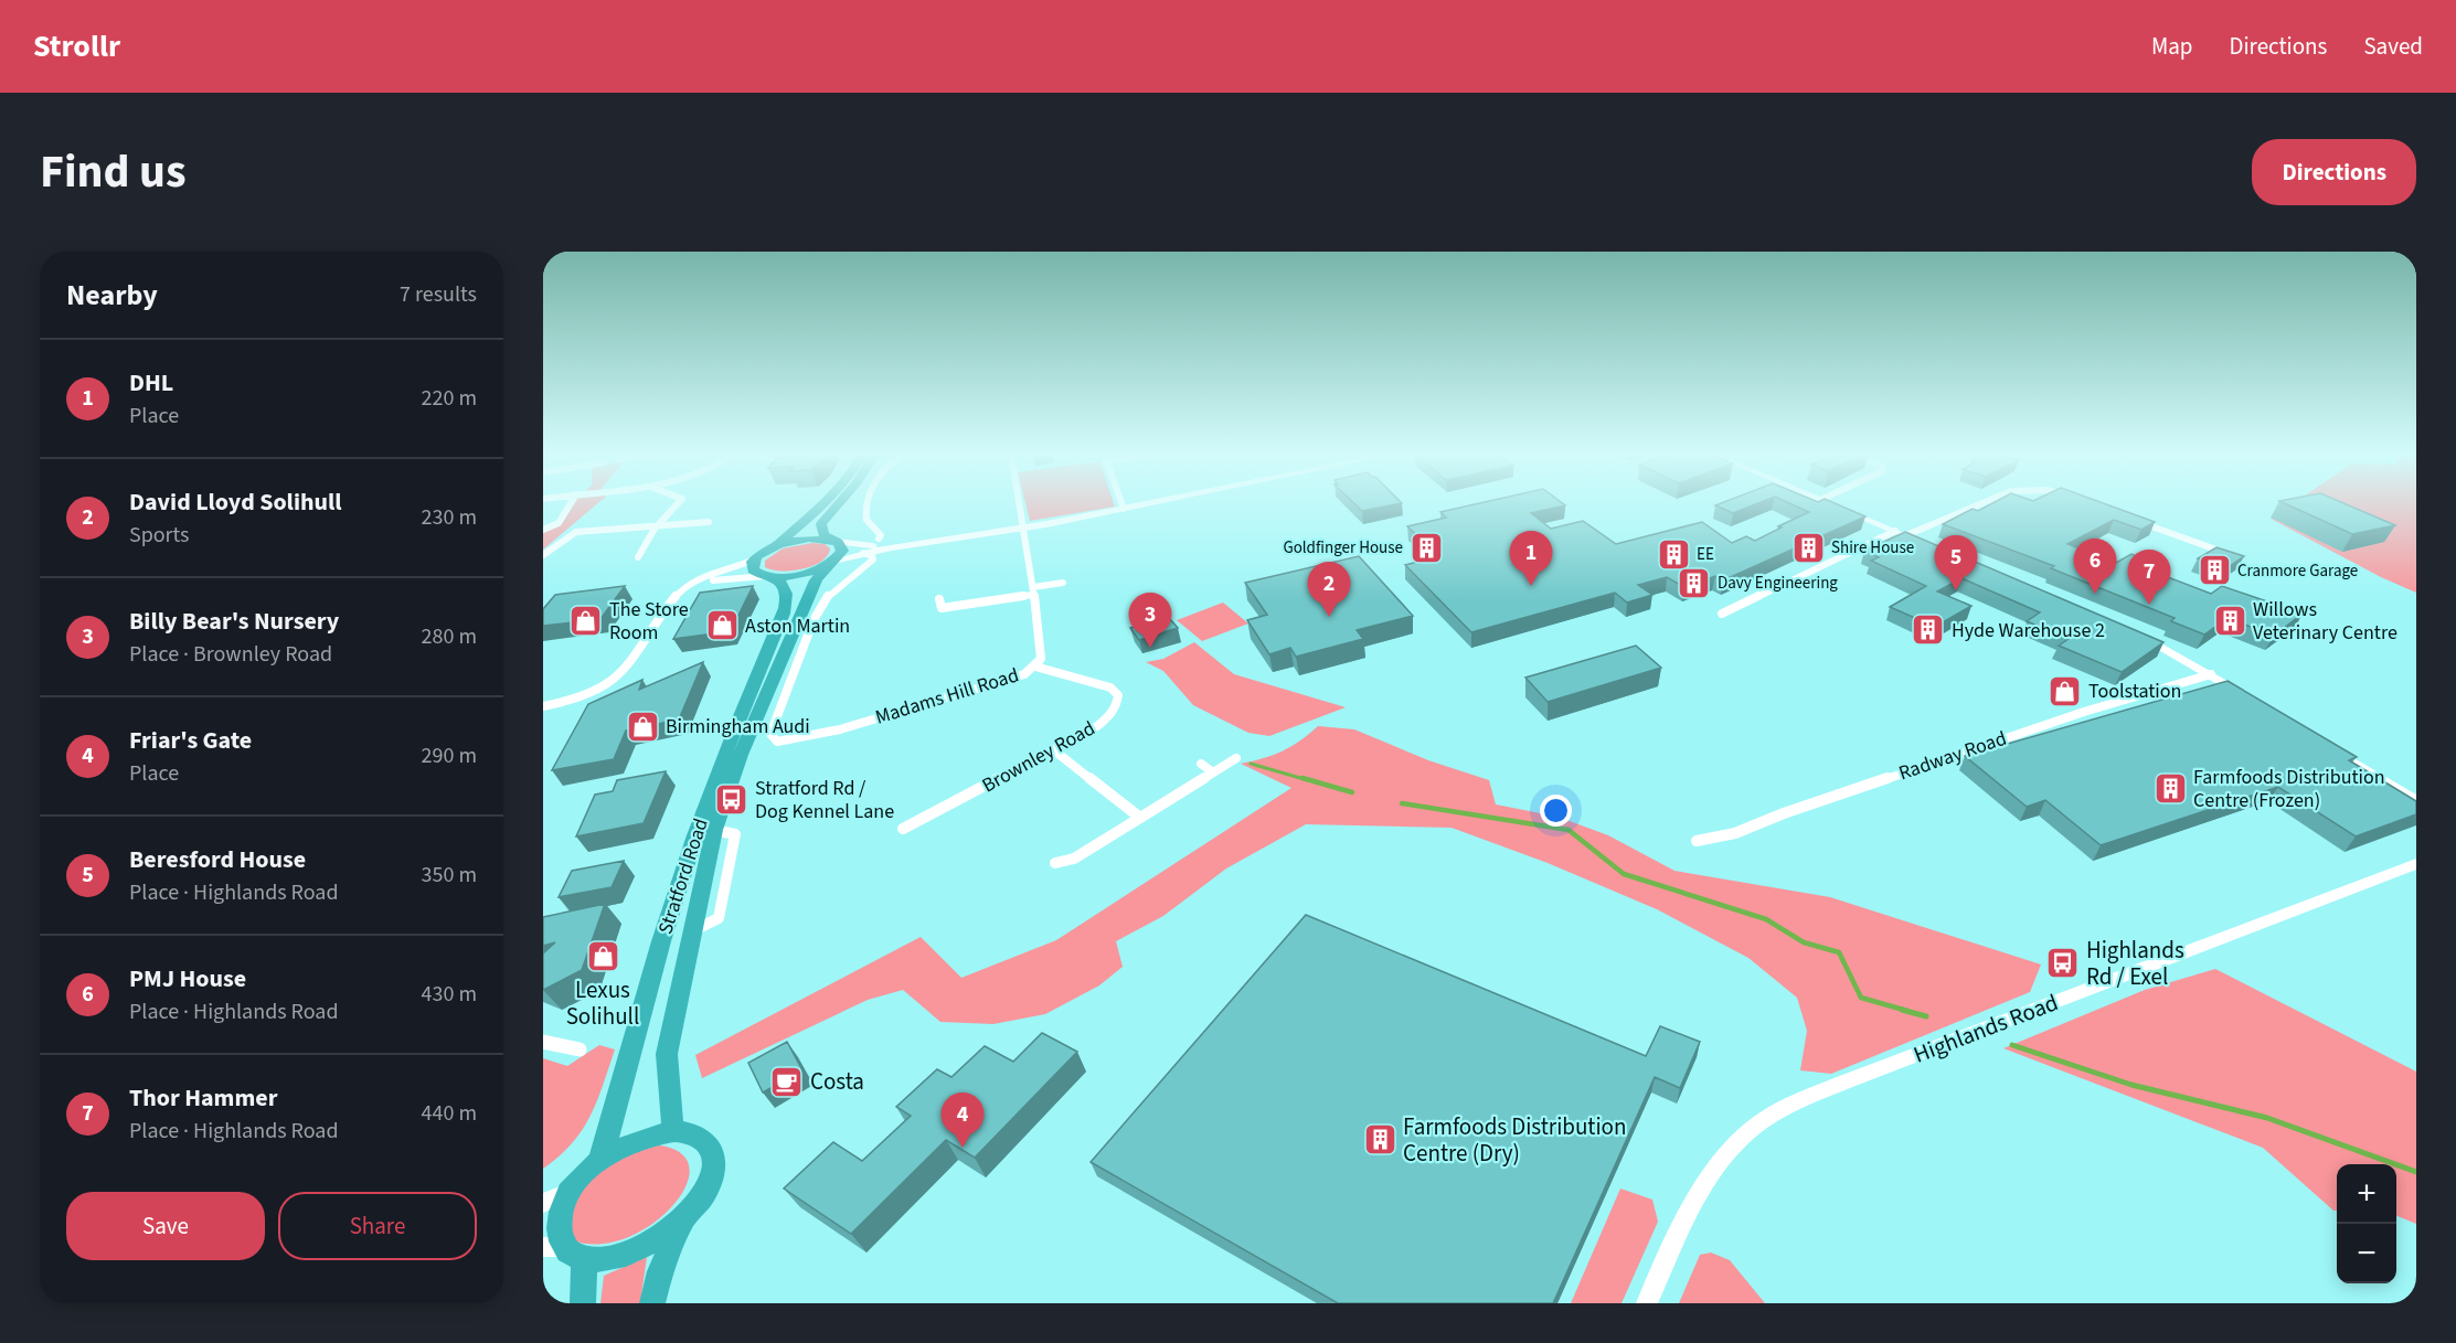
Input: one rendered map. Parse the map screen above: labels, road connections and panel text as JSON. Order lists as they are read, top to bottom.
{
  "streets": {
    "highway": ["Stratford Road"],
    "street": [
      "Madams Hill Road",
      "Radway Road",
      "Brownley Road",
      "Highlands Road"
    ]
  },
  "crossings": [
    ["Madams Hill Road", "Brownley Road"]
  ],
  "places": {
    "building": [
      "Goldfinger House",
      "Shire House",
      "EE",
      "Cranmore Garage",
      "Davy Engineering",
      "Willows Veterinary Centre",
      "Hyde Warehouse 2",
      "Farmfoods Distribution Centre (Frozen)",
      "Farmfoods Distribution Centre (Dry)"
    ],
    "shop": [
      "The Store Room",
      "Aston Martin",
      "Toolstation",
      "Birmingham Audi",
      "Lexus Solihull"
    ],
    "bus stop": ["Stratford Rd / Dog Kennel Lane", "Highlands Rd / Exel"],
    "cafe": ["Costa"]
  },
  "page": {
    "header": "Strollr",
    "nav": ["Map", "Directions", "Saved"],
    "title": "Find us",
    "buttons": [
      "Directions",
      ["Save", "Share"]
    ],
    "heading": ["Nearby", "7 results"],
    "list": [
      {
        "mark": "1",
        "name": "DHL",
        "note": "Place",
        "value": "220 m"
      },
      {
        "mark": "2",
        "name": "David Lloyd Solihull",
        "note": "Sports",
        "value": "230 m"
      },
      {
        "mark": "3",
        "name": "Billy Bear's Nursery",
        "note": "Place · Brownley Road",
        "value": "280 m"
      },
      {
        "mark": "4",
        "name": "Friar's Gate",
        "note": "Place",
        "value": "290 m"
      },
      {
        "mark": "5",
        "name": "Beresford House",
        "note": "Place · Highlands Road",
        "value": "350 m"
      },
      {
        "mark": "6",
        "name": "PMJ House",
        "note": "Place · Highlands Road",
        "value": "430 m"
      },
      {
        "mark": "7",
        "name": "Thor Hammer",
        "note": "Place · Highlands Road",
        "value": "440 m"
      }
    ],
    "pins": [
      "1",
      "5",
      "6",
      "7",
      "2",
      "3",
      "4"
    ],
    "map_buttons": ["+", "−"]
  }
}
